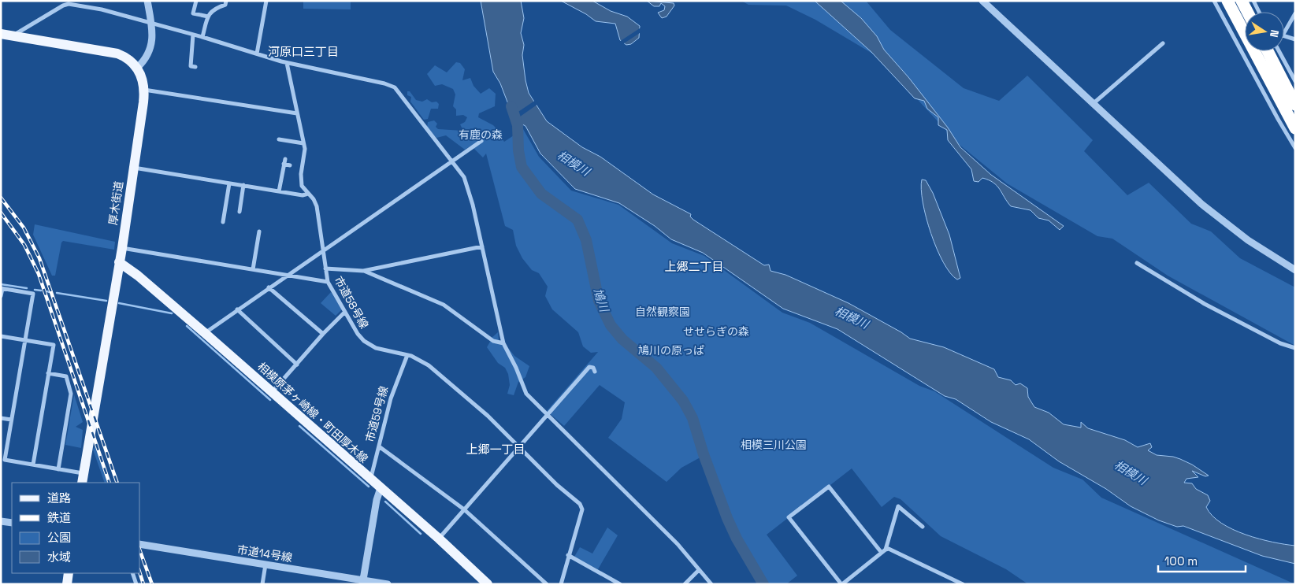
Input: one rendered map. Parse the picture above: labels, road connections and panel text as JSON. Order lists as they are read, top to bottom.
{
  "streets": {
    "main road": ["厚木街道", "相模原茅ヶ崎線・町田厚木線"],
    "street": ["市道58号線", "市道59号線", "市道14号線"]
  },
  "crossings": [
    ["厚木街道", "相模原茅ヶ崎線・町田厚木線"],
    ["市道58号線", "市道59号線"],
    ["相模原茅ヶ崎線・町田厚木線", "市道59号線"]
  ],
  "districts": ["河原口三丁目", "上郷二丁目", "上郷一丁目"],
  "water": ["相模川", "鳩川"],
  "parks": [
    "有鹿の森",
    "自然観察園",
    "せせらぎの森",
    "鳩川の原っぱ",
    "相模三川公園"
  ],
  "legend": [
    "道路",
    "鉄道",
    "公園",
    "水域"
  ],
  "scale_bar": "100 m",
  "north": "right"
}
